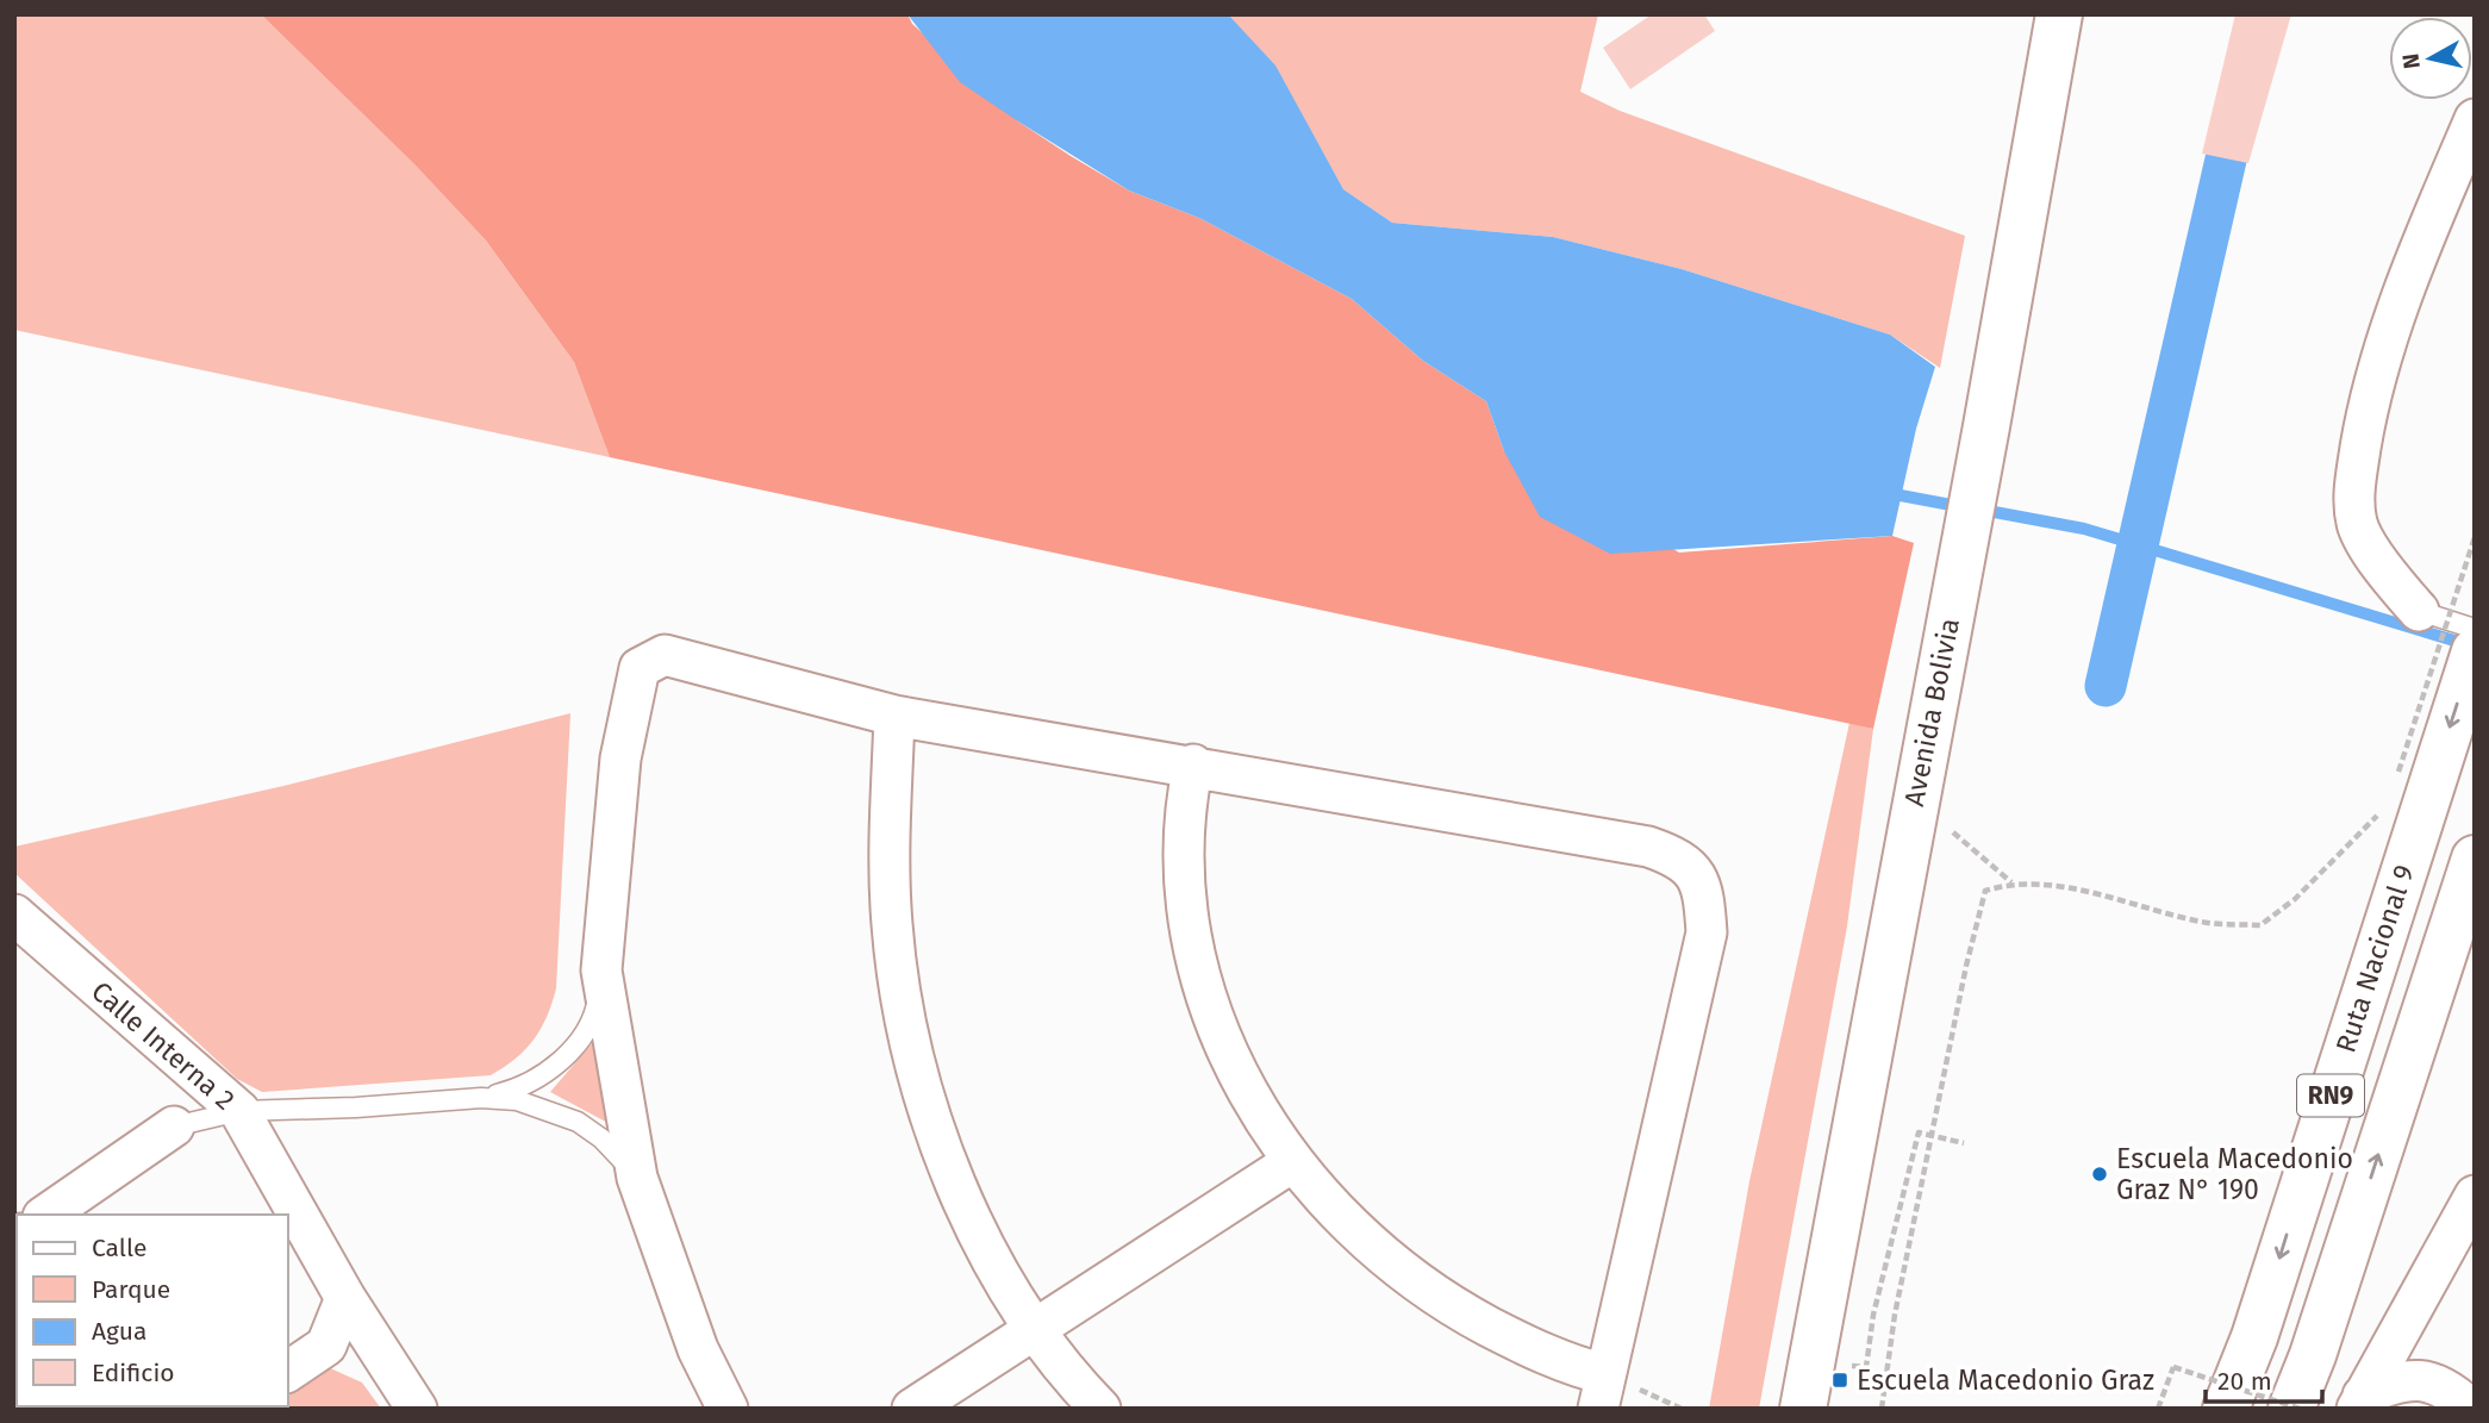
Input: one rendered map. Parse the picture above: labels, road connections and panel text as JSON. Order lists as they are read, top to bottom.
{
  "streets": {
    "main road": ["Avenida Bolivia", "Ruta Nacional 9", "RN9"],
    "street": ["Calle Interna 2"]
  },
  "places": {
    "other": ["Escuela Macedonio Graz N° 190"],
    "transit": ["Escuela Macedonio Graz"]
  },
  "legend": [
    "Calle",
    "Parque",
    "Agua",
    "Edificio"
  ],
  "scale_bar": "20 m",
  "north": "left"
}
